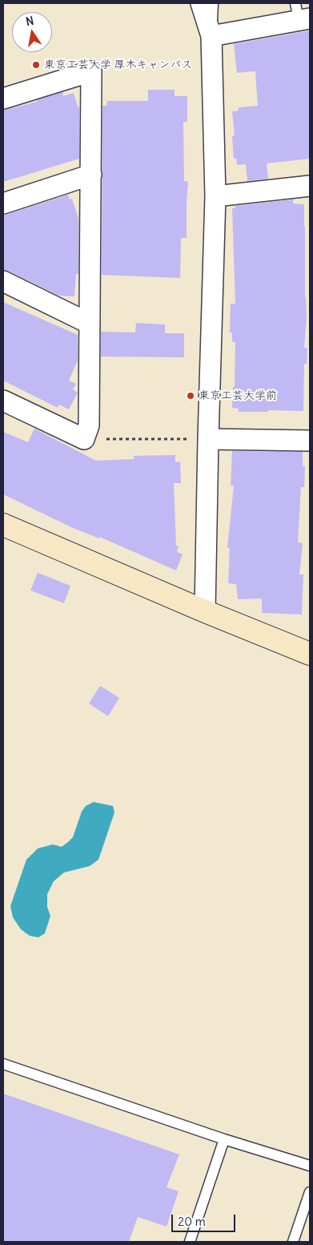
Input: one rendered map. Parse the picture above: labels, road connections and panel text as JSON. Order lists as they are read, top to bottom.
{
  "places": ["東京工芸大学 厚木キャンパス", "東京工芸大学前"],
  "scale_bar": "20 m",
  "north": "top"
}
